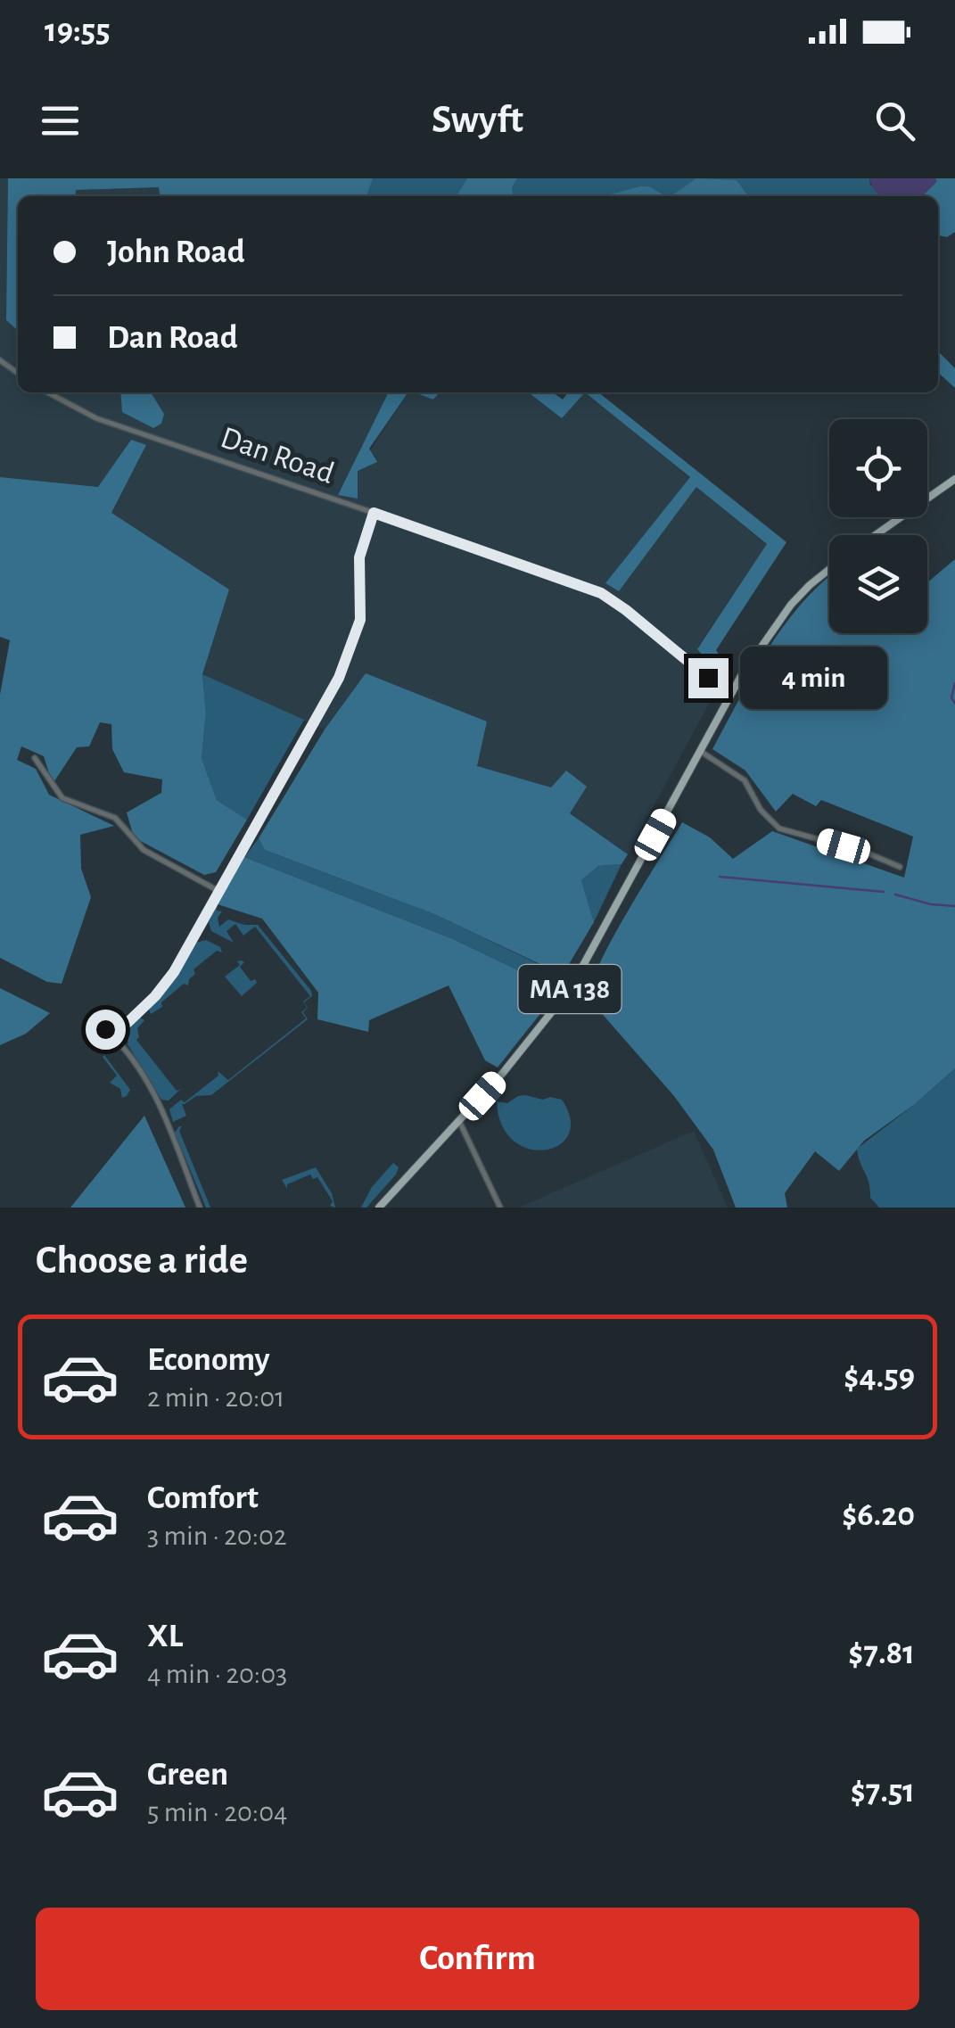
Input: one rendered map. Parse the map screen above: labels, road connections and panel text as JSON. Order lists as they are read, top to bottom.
{
  "streets": {
    "main road": ["MA 138"],
    "street": ["Dan Road"]
  },
  "crossings": [
    ["Dan Road", "MA 138"]
  ],
  "page": {
    "status": "19:55",
    "header": "Swyft",
    "banner": ["John Road", "Dan Road"],
    "bubble": "4 min",
    "heading": "Choose a ride",
    "list": [
      {
        "name": "Economy",
        "note": "2 min · 20:01",
        "value": "$4.59"
      },
      {
        "name": "Comfort",
        "note": "3 min · 20:02",
        "value": "$6.20"
      },
      {
        "name": "XL",
        "note": "4 min · 20:03",
        "value": "$7.81"
      },
      {
        "name": "Green",
        "note": "5 min · 20:04",
        "value": "$7.51"
      }
    ],
    "buttons": "Confirm"
  }
}
